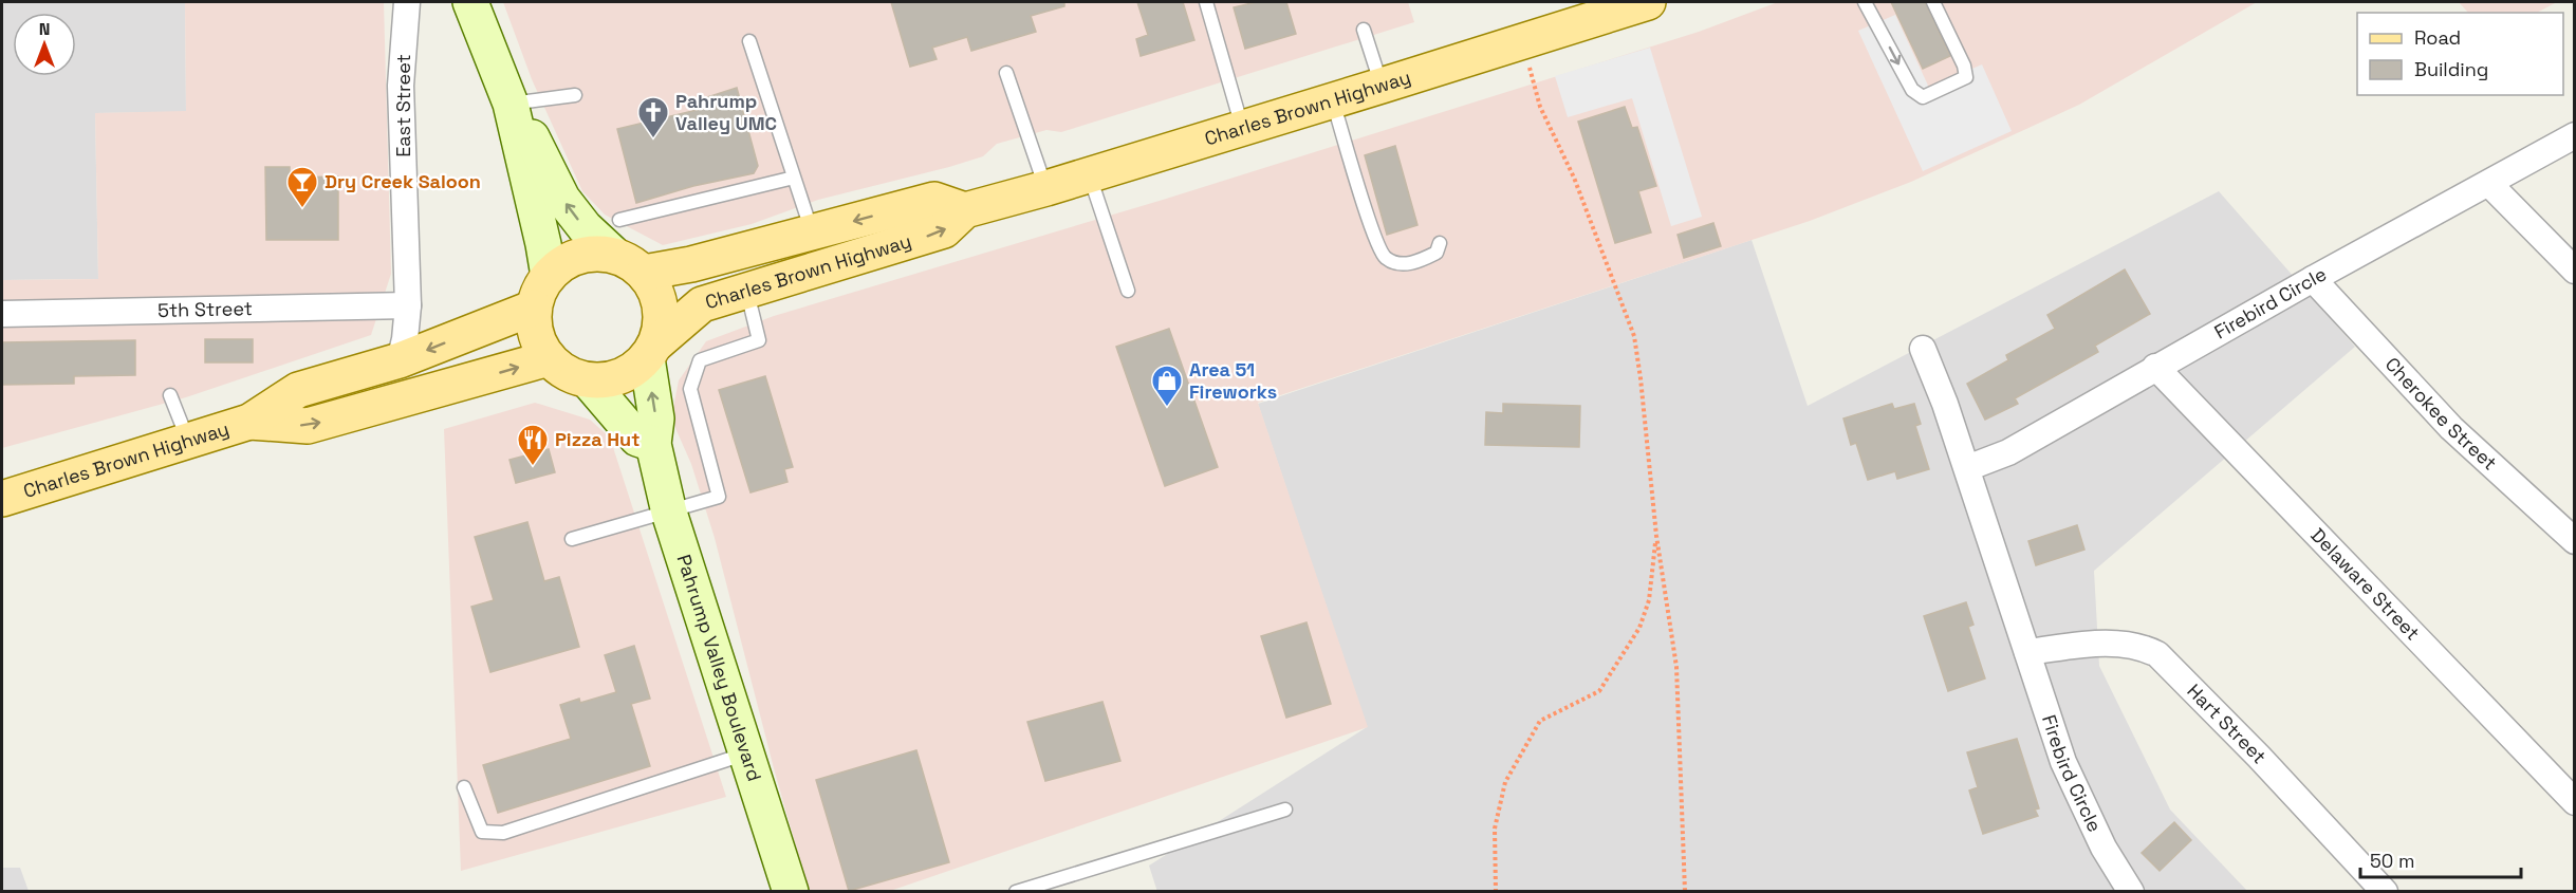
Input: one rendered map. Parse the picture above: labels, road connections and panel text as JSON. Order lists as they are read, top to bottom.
{
  "streets": {
    "main road": ["Charles Brown Highway", "Pahrump Valley Boulevard"],
    "street": [
      "East Street",
      "Firebird Circle",
      "5th Street",
      "Cherokee Street",
      "Delaware Street",
      "Hart Street"
    ]
  },
  "crossings": [
    ["East Street", "Charles Brown Highway"],
    ["East Street", "5th Street"],
    ["Charles Brown Highway", "Pahrump Valley Boulevard"],
    ["Firebird Circle", "Cherokee Street"],
    ["Firebird Circle", "Delaware Street"],
    ["Firebird Circle", "Hart Street"]
  ],
  "places": {
    "church": ["Pahrump Valley UMC"],
    "bar": ["Dry Creek Saloon"],
    "shop": ["Area 51 Fireworks"],
    "restaurant": ["Pizza Hut"]
  },
  "legend": ["Road", "Building"],
  "scale_bar": "50 m",
  "north": "top"
}
